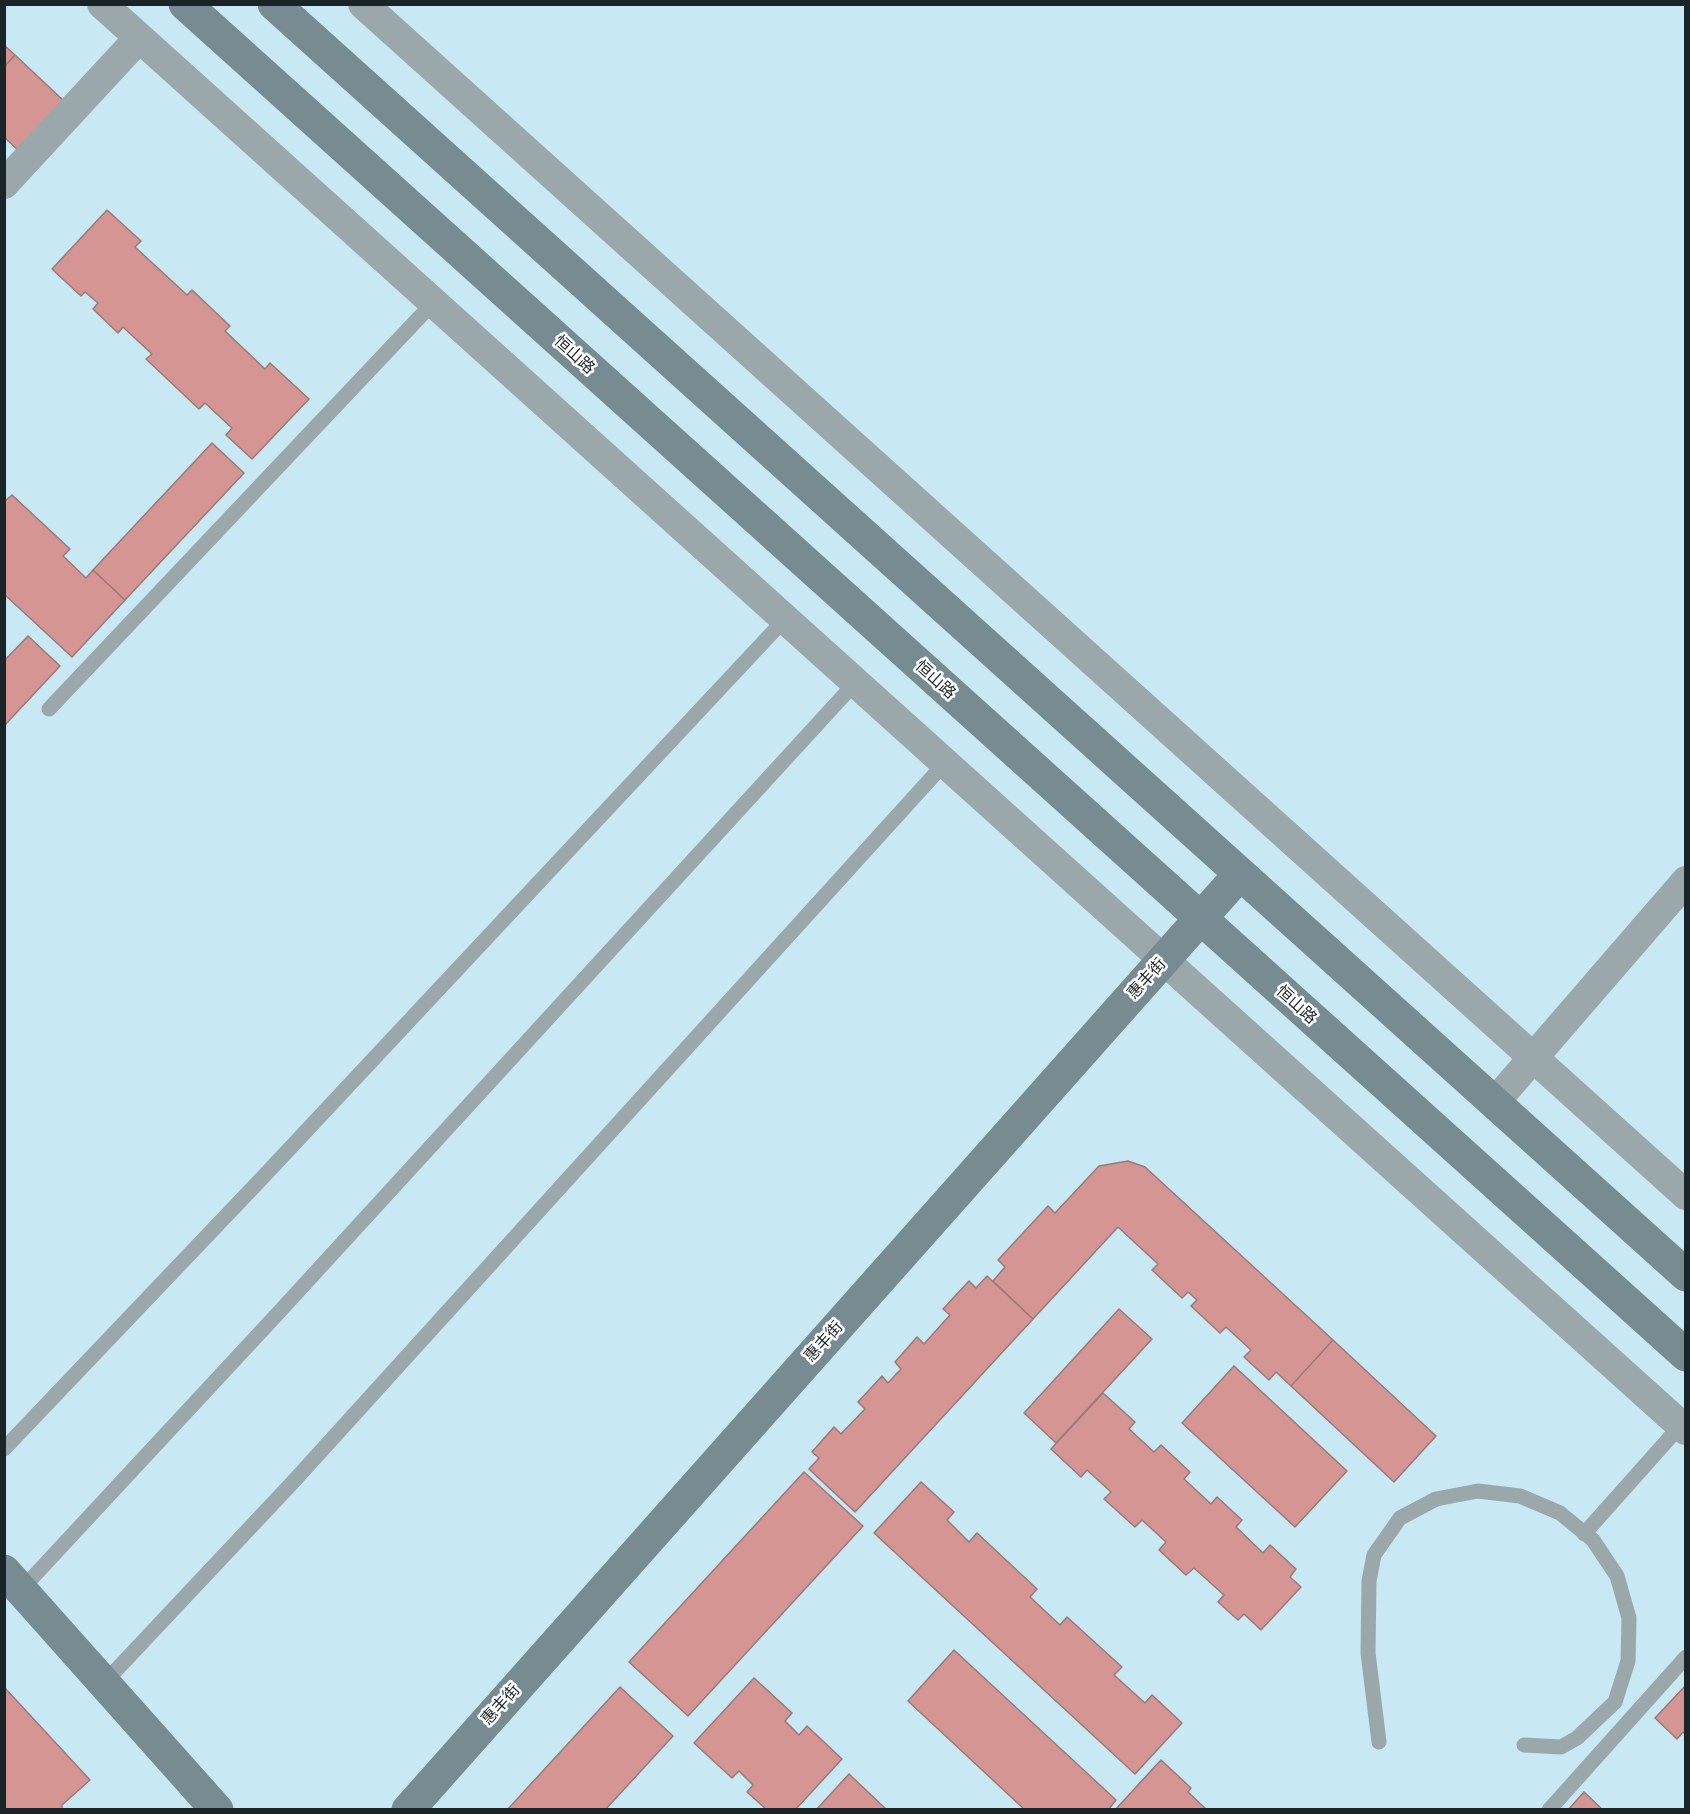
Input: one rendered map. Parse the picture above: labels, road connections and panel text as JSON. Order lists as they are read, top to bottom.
{
  "streets": {
    "main road": ["恒山路", "惠丰街"]
  },
  "crossings": [
    ["恒山路", "惠丰街"]
  ]
}
